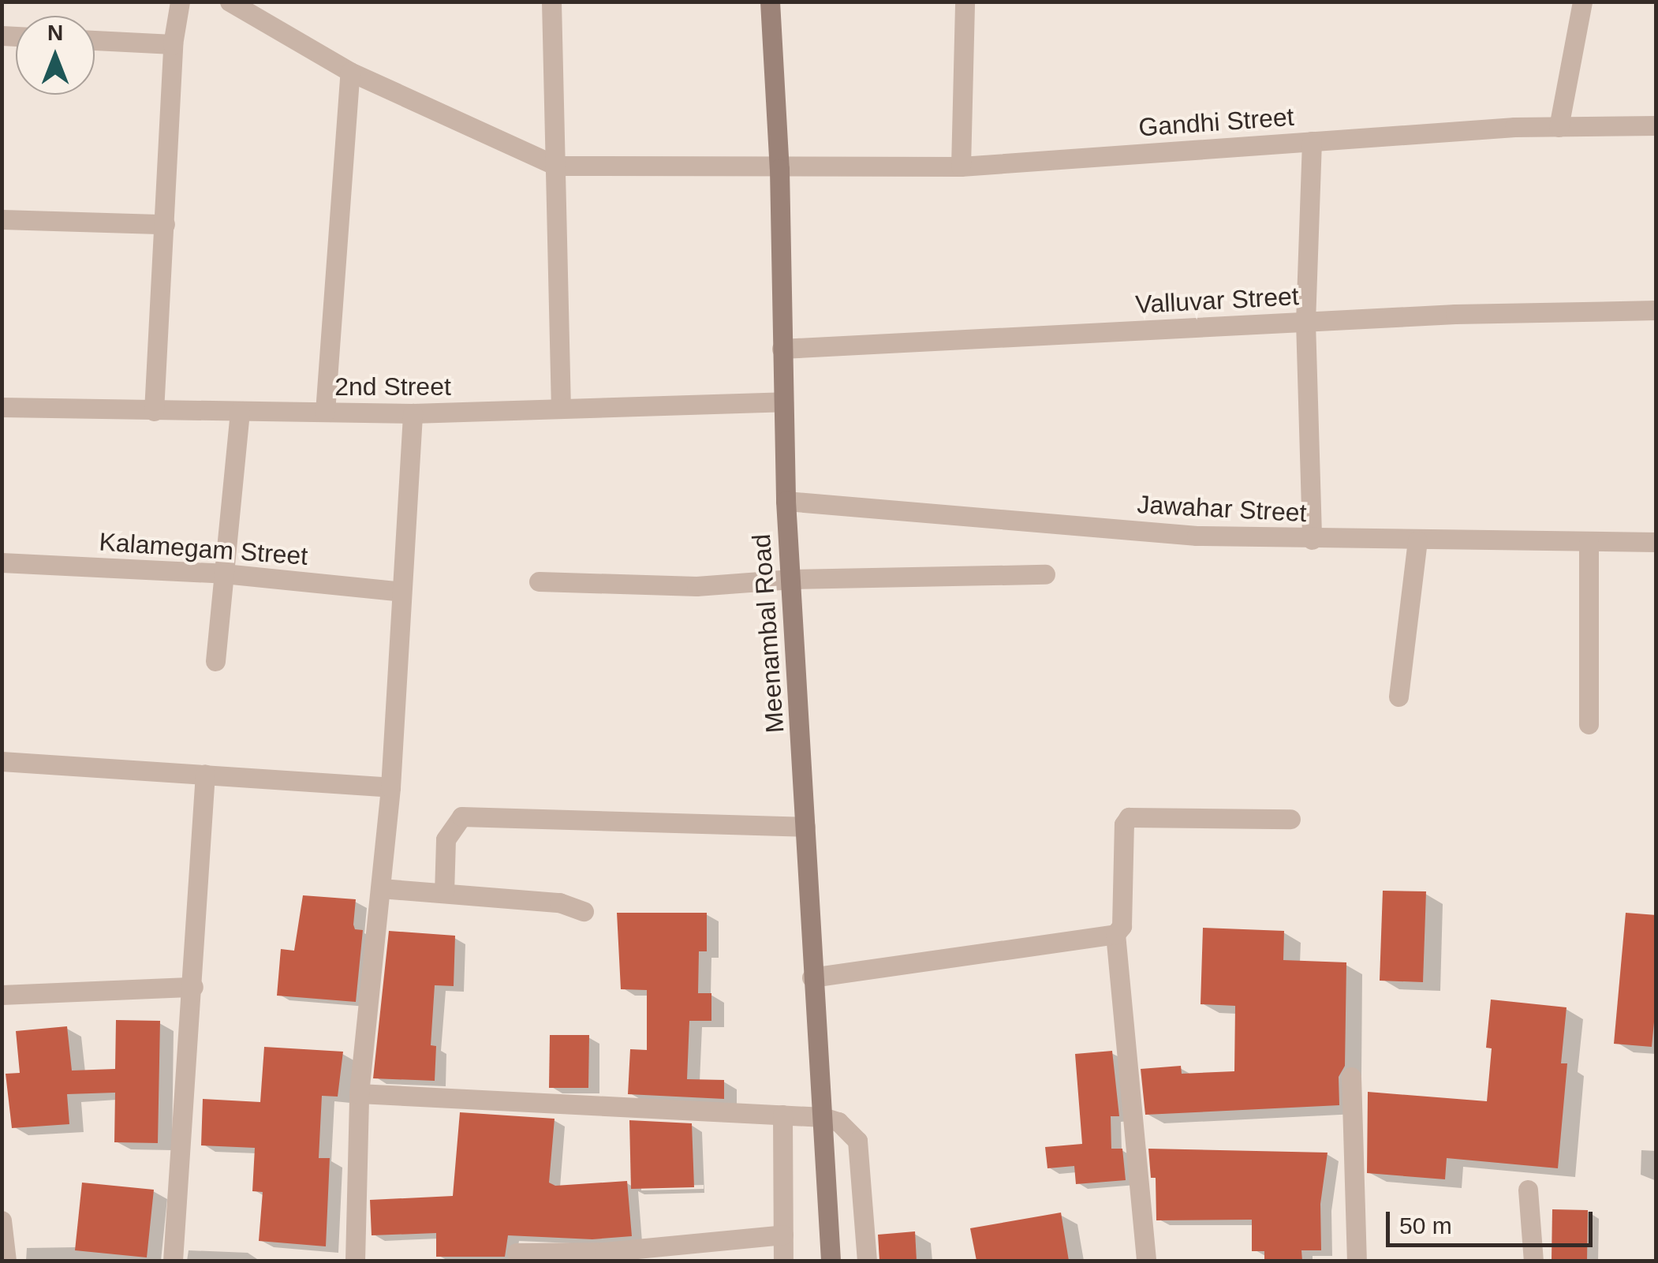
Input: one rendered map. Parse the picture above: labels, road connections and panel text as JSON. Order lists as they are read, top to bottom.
{
  "streets": {
    "main road": ["Meenambal Road"],
    "street": [
      "Gandhi Street",
      "Valluvar Street",
      "2nd Street",
      "Jawahar Street",
      "Kalamegam Street"
    ]
  },
  "crossings": [
    ["Gandhi Street", "Meenambal Road"],
    ["Valluvar Street", "Meenambal Road"],
    ["2nd Street", "Meenambal Road"],
    ["Jawahar Street", "Meenambal Road"]
  ],
  "scale_bar": "50 m",
  "north": "top"
}
